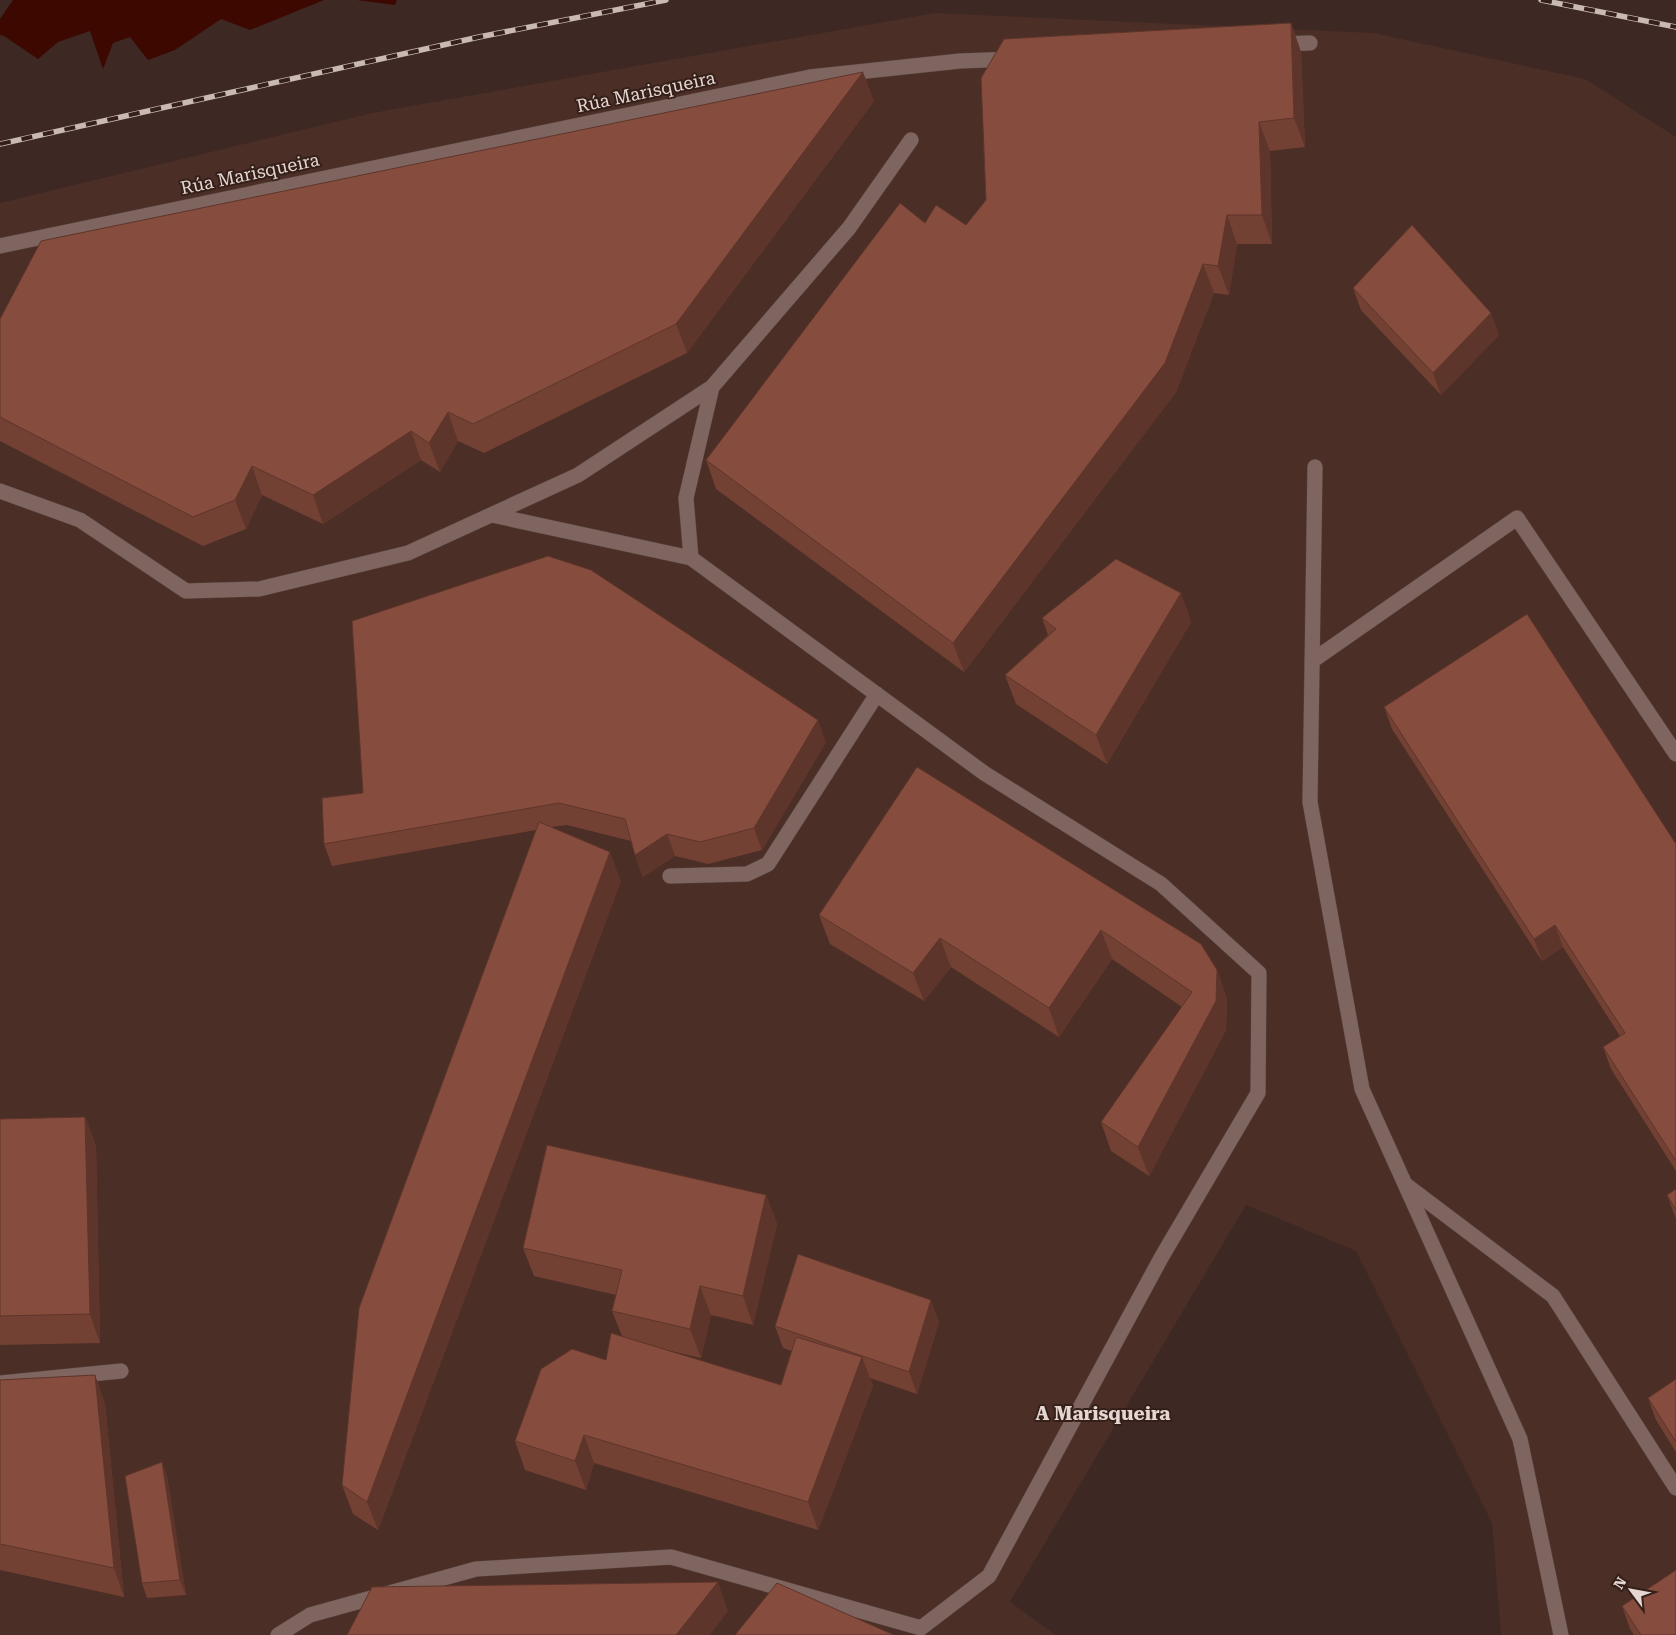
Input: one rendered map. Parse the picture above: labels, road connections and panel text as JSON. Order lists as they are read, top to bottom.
{
  "streets": {
    "lane": ["Rúa Marisqueira"]
  },
  "districts": ["A Marisqueira"],
  "north": "top left"
}
